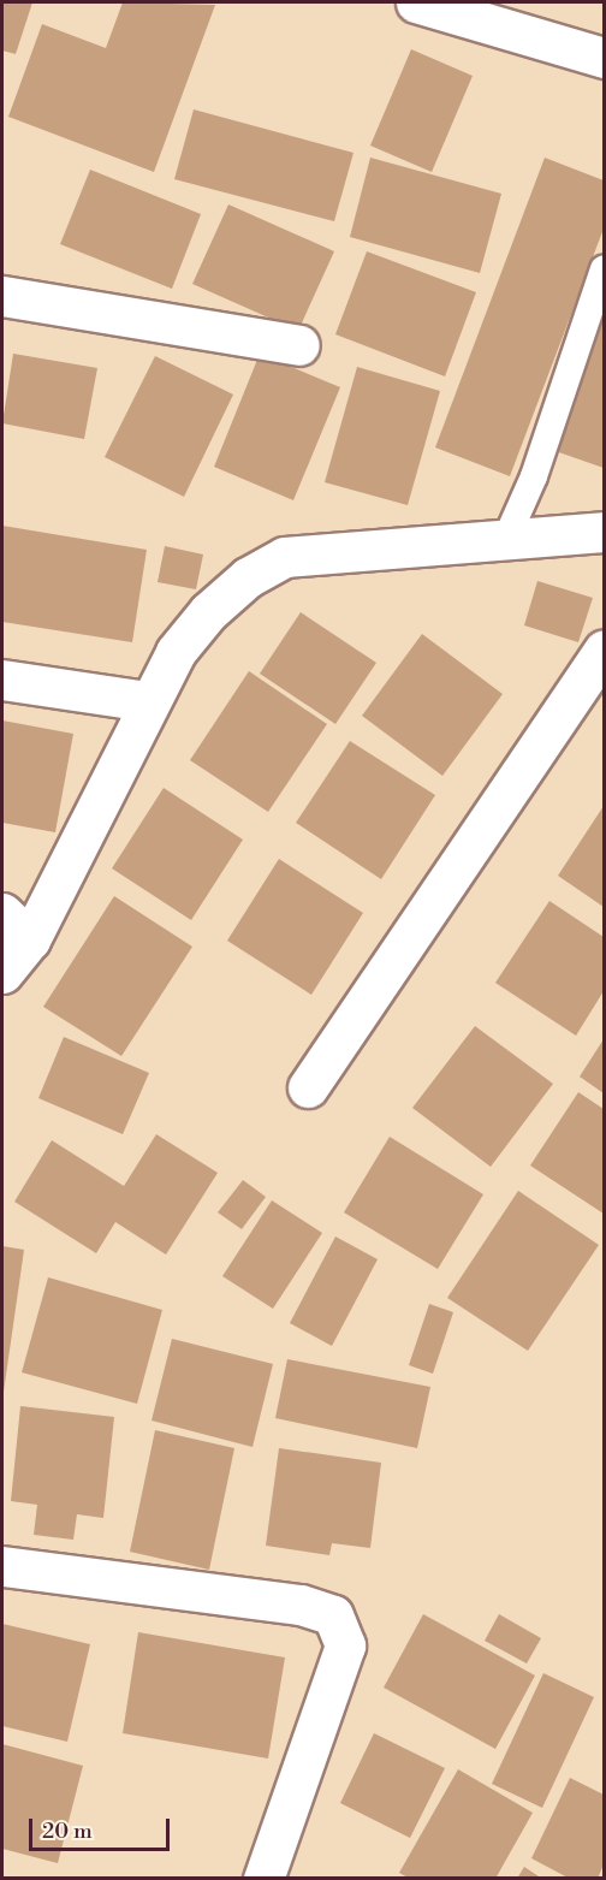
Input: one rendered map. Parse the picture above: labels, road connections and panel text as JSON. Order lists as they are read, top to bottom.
{
  "scale_bar": "20 m"
}
